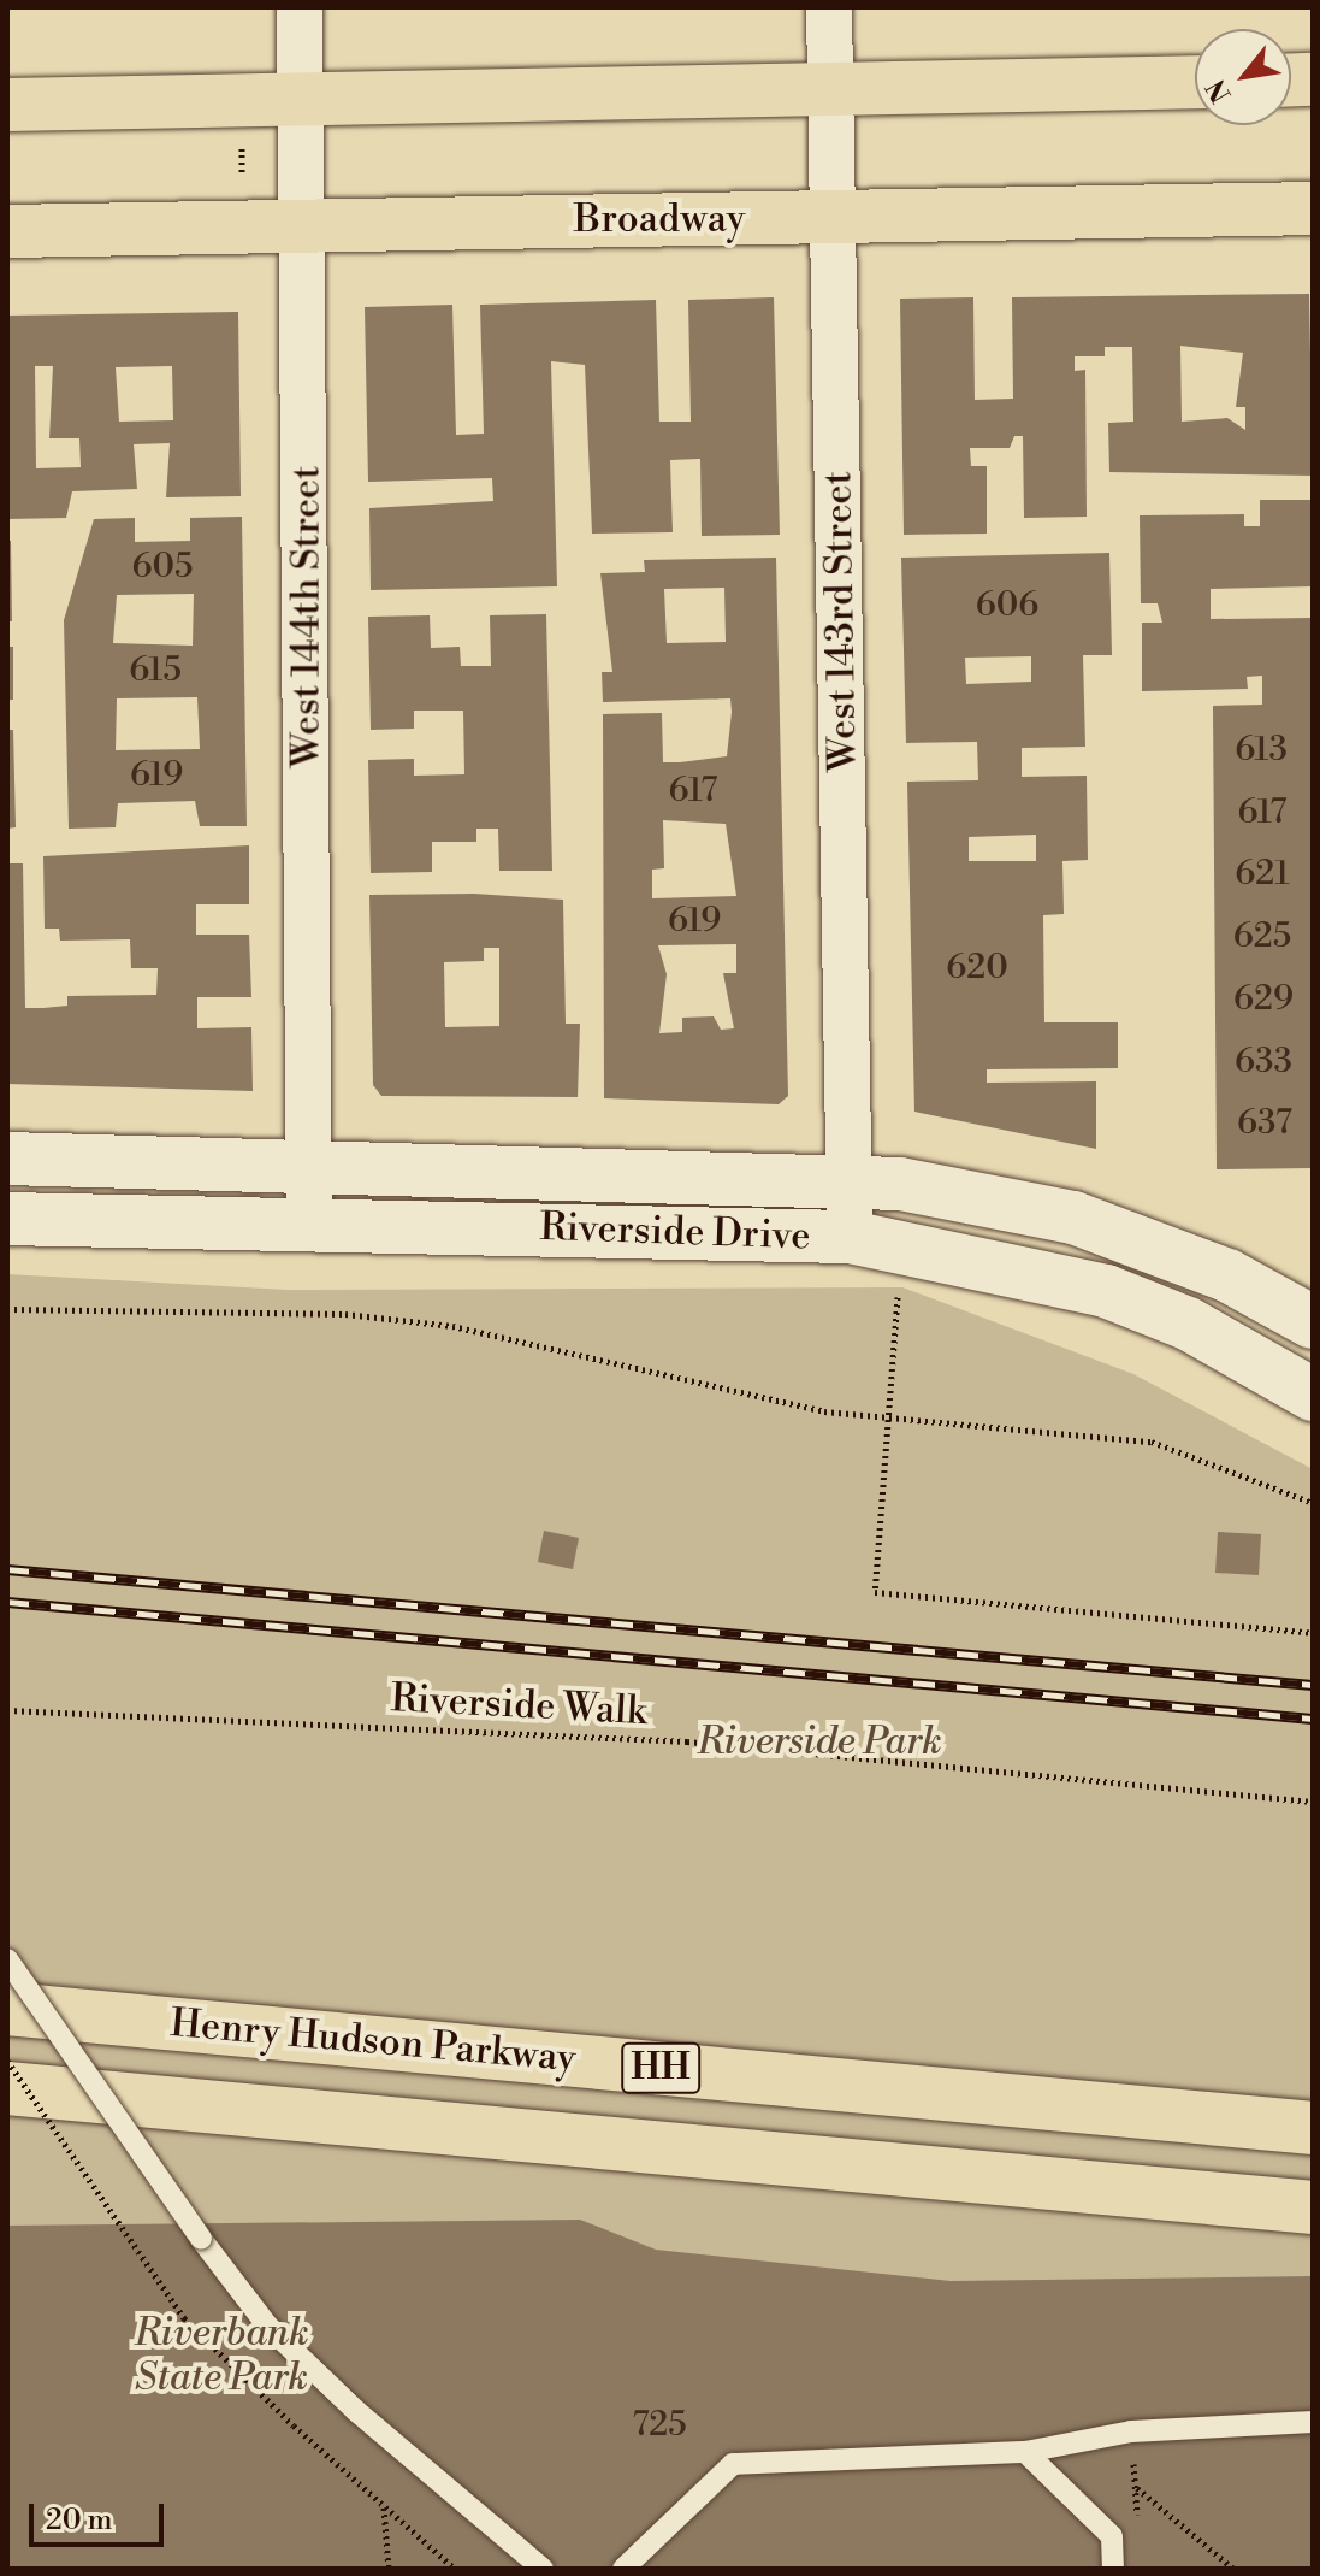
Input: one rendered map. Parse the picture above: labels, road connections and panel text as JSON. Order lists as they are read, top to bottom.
{
  "streets": {
    "main road": [
      "Broadway",
      "Riverside Drive",
      "Henry Hudson Parkway",
      "HH"
    ],
    "street": ["West 144th Street", "West 143rd Street"],
    "path": ["Riverside Walk"]
  },
  "crossings": [
    ["Broadway", "West 144th Street"],
    ["Broadway", "West 143rd Street"],
    ["West 144th Street", "Riverside Drive"],
    ["West 143rd Street", "Riverside Drive"]
  ],
  "parks": ["Riverside Park", "Riverbank State Park"],
  "house_numbers": [
    "605",
    "606",
    "615",
    "613",
    "619",
    "617",
    "617",
    "621",
    "619",
    "625",
    "620",
    "629",
    "633",
    "637",
    "725"
  ],
  "scale_bar": "20 m",
  "north": "bottom left"
}
